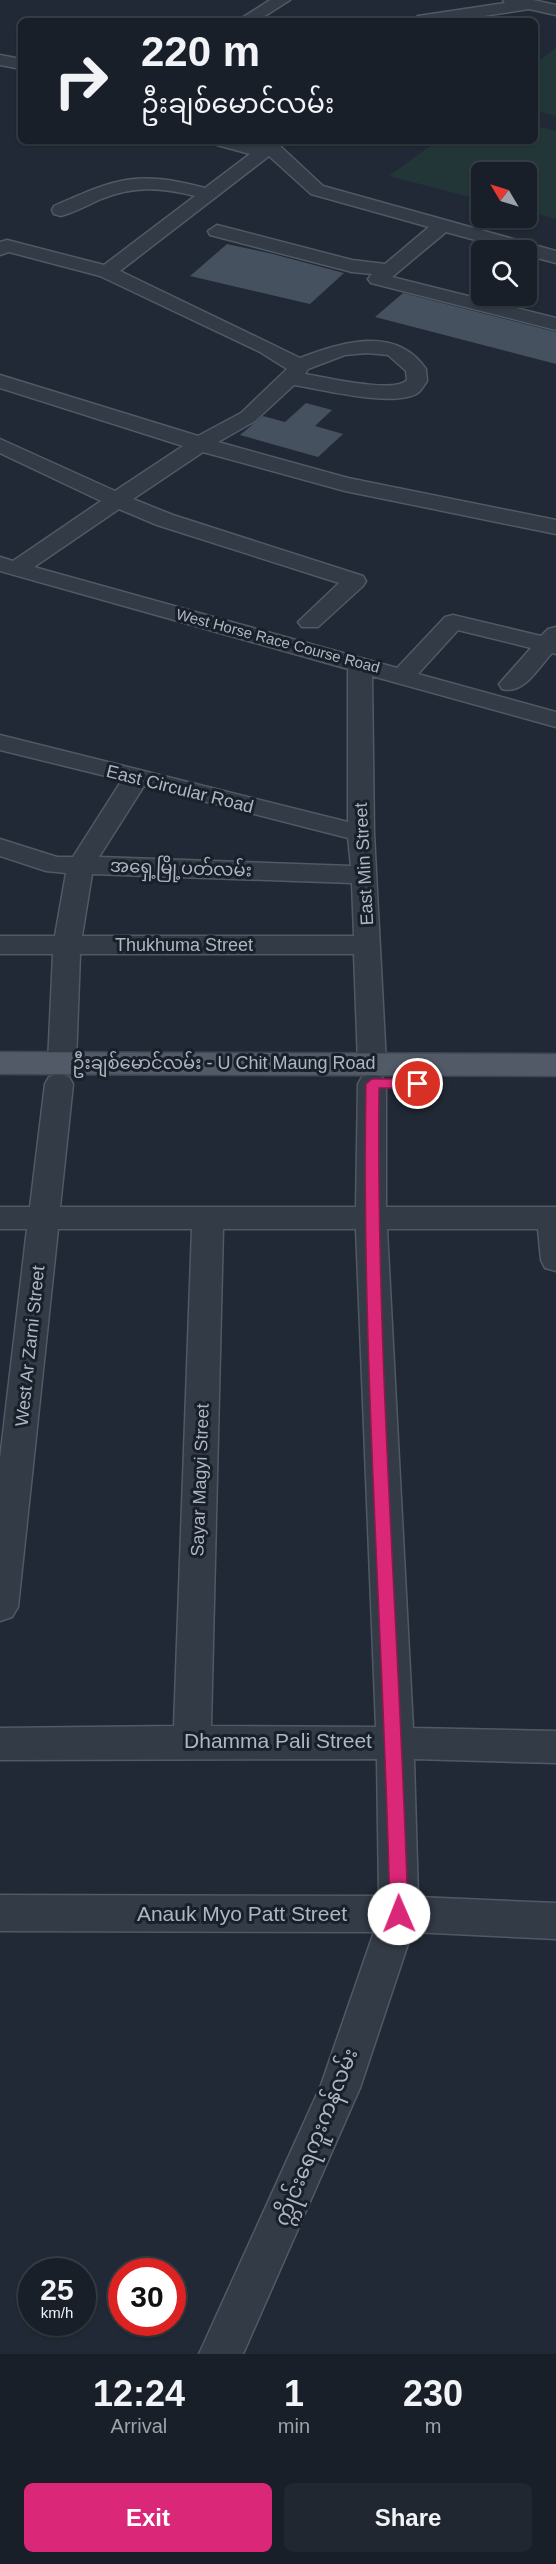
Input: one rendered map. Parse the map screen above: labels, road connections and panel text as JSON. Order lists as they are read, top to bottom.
{
  "streets": {
    "main road": ["ဦးချစ်မောင်လမ်း - U Chit Maung Road"],
    "street": [
      "West Horse Race Course Road",
      "East Circular Road",
      "East Min Street",
      "အရှေ့မြို့ပတ်လမ်း",
      "Thukhuma Street",
      "West Ar Zarni Street",
      "Sayar Magyi Street",
      "Dhamma Pali Street",
      "Anauk Myo Patt Street",
      "က္ကိုင်းရေကူးကန်လမ်း"
    ]
  },
  "crossings": [
    ["West Horse Race Course Road", "East Min Street"],
    ["East Circular Road", "East Min Street"],
    ["East Min Street", "အရှေ့မြို့ပတ်လမ်း"],
    ["East Min Street", "Thukhuma Street"],
    ["East Min Street", "ဦးချစ်မောင်လမ်း - U Chit Maung Road"],
    ["East Min Street", "Dhamma Pali Street"],
    ["East Min Street", "Anauk Myo Patt Street"],
    ["East Min Street", "က္ကိုင်းရေကူးကန်လမ်း"],
    ["အရှေ့မြို့ပတ်လမ်း", "West Ar Zarni Street"],
    ["Thukhuma Street", "West Ar Zarni Street"],
    ["ဦးချစ်မောင်လမ်း - U Chit Maung Road", "West Ar Zarni Street"],
    ["Sayar Magyi Street", "Dhamma Pali Street"],
    ["Anauk Myo Patt Street", "က္ကိုင်းရေကူးကန်လမ်း"]
  ],
  "north": "top left",
  "page": {
    "turn": ["220 m", "ဦးချစ်မောင်လမ်း"],
    "speed": "25 km/h",
    "limit": "30",
    "eta": [
      "12:24",
      "Arrival",
      "1",
      "min",
      "230",
      "m"
    ],
    "buttons": ["Exit", "Share"]
  }
}
